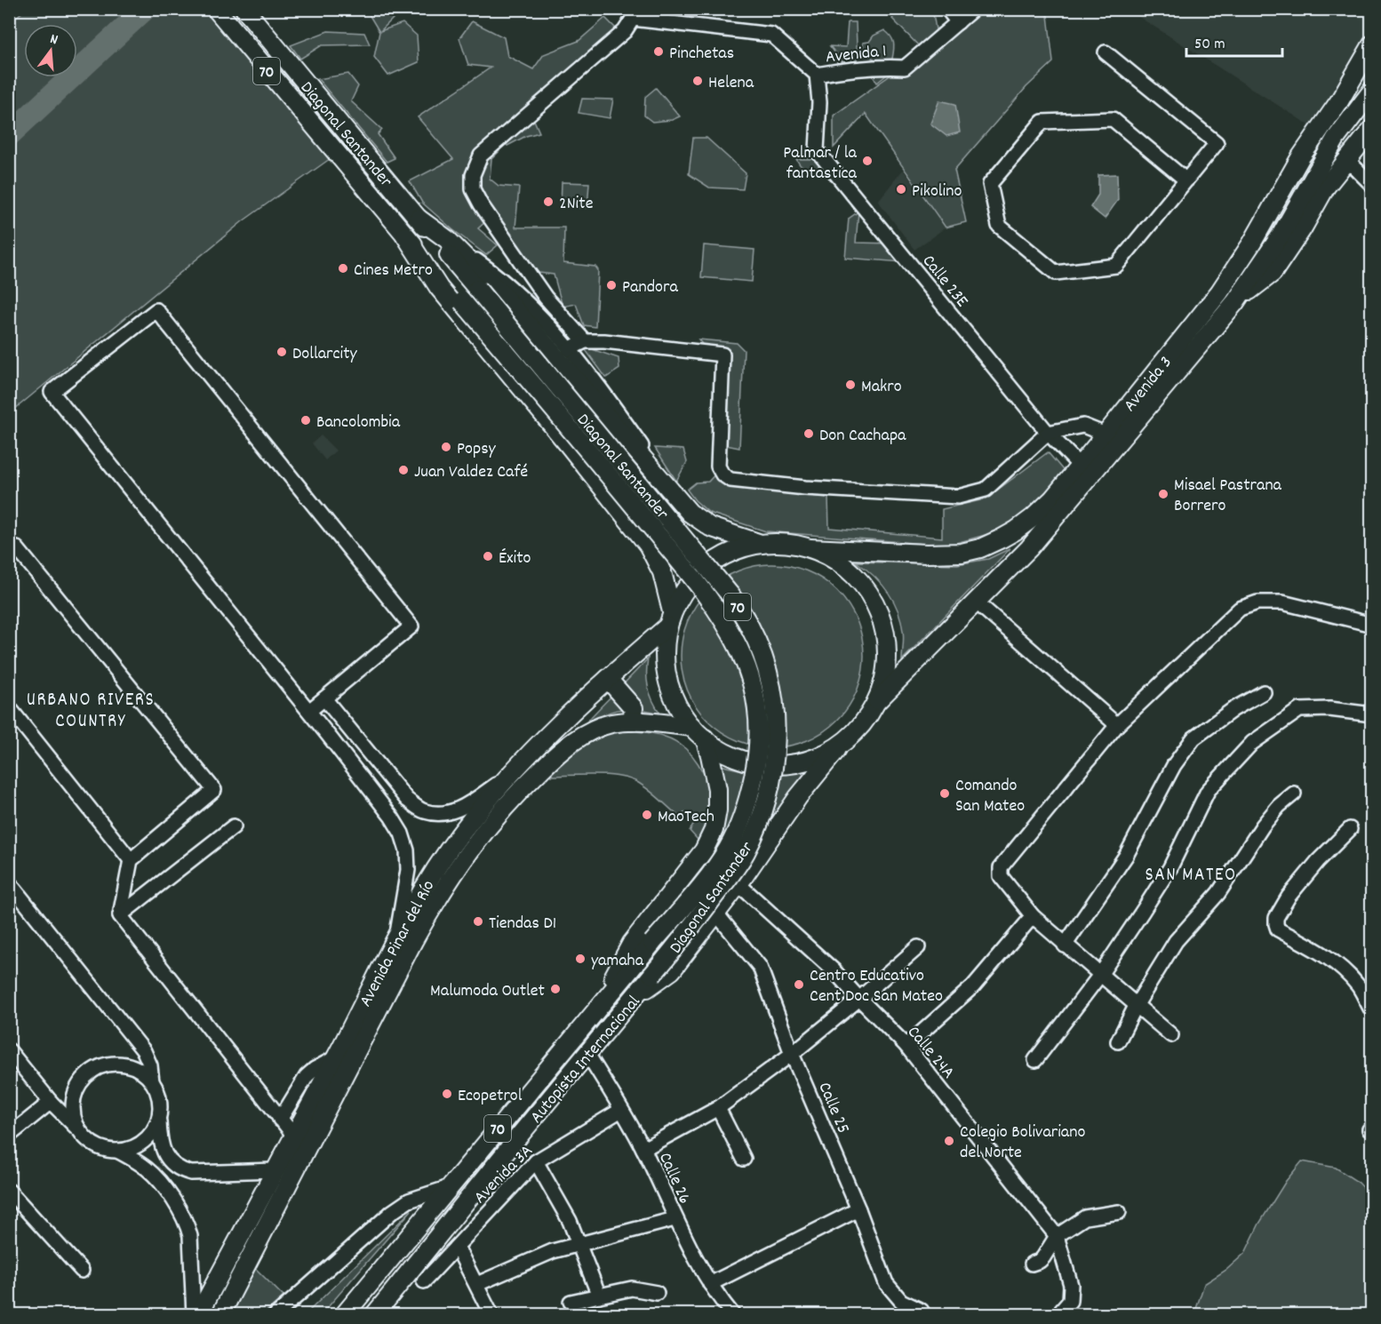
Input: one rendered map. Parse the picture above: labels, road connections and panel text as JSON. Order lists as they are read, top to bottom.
{
  "streets": {
    "main road": [
      "70",
      "Diagonal Santander",
      "Avenida 3",
      "Avenida Pinar del Río",
      "Autopista Internacional"
    ],
    "street": [
      "Avenida 1",
      "Calle 23E",
      "Calle 24A",
      "Calle 25",
      "Avenida 3A",
      "Calle 26"
    ]
  },
  "crossings": [
    ["Avenida 1", "Calle 23E"],
    ["Diagonal Santander", "Autopista Internacional"],
    ["Calle 23E", "Avenida 3"],
    ["Avenida Pinar del Río", "Autopista Internacional"],
    ["Autopista Internacional", "Calle 26"],
    ["Avenida 3A", "Calle 26"]
  ],
  "districts": ["URBANO RIVERS COUNTRY", "SAN MATEO"],
  "places": [
    "Pinchetas",
    "Helena",
    "Palmar / la fantastica",
    "Pikolino",
    "2Nite",
    "Cines Metro",
    "Pandora",
    "Dollarcity",
    "Makro",
    "Bancolombia",
    "Don Cachapa",
    "Popsy",
    "Juan Valdez Café",
    "Misael Pastrana Borrero",
    "Éxito",
    "Comando San Mateo",
    "MaoTech",
    "Tiendas D1",
    "yamaha",
    "Centro Educativo Cent Doc San Mateo",
    "Malumoda Outlet",
    "Ecopetrol",
    "Colegio Bolivariano del Norte"
  ],
  "scale_bar": "50 m",
  "north": "top"
}
